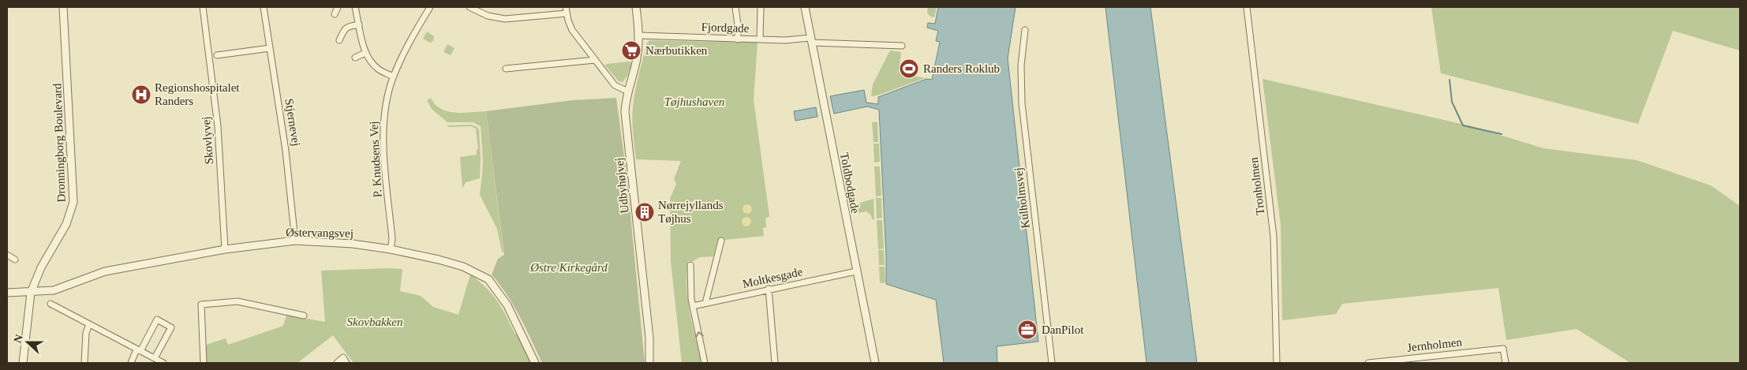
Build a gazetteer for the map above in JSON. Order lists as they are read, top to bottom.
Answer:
{
  "streets": {
    "street": [
      "Fjordgade",
      "Stjernevej",
      "Skovlyvej",
      "Dronningborg Boulevard",
      "P. Knudsens Vej",
      "Toldbodgade",
      "Udbyhøjvej",
      "Tronholmen",
      "Kulholmsvej",
      "Østervangsvej",
      "Moltkesgade",
      "Jernholmen"
    ]
  },
  "crossings": [
    ["Fjordgade", "Toldbodgade"],
    ["Fjordgade", "Udbyhøjvej"],
    ["Stjernevej", "Østervangsvej"],
    ["Skovlyvej", "Østervangsvej"],
    ["Dronningborg Boulevard", "Østervangsvej"],
    ["P. Knudsens Vej", "Østervangsvej"],
    ["Toldbodgade", "Moltkesgade"]
  ],
  "parks": ["Tøjhushaven", "Østre Kirkegård", "Skovbakken"],
  "places": {
    "supermarket": ["Nærbutikken"],
    "sports": ["Randers Roklub"],
    "hospital": ["Regionshospitalet Randers"],
    "building": ["Nørrejyllands Tøjhus"],
    "office": ["DanPilot"]
  },
  "north": "left"
}
